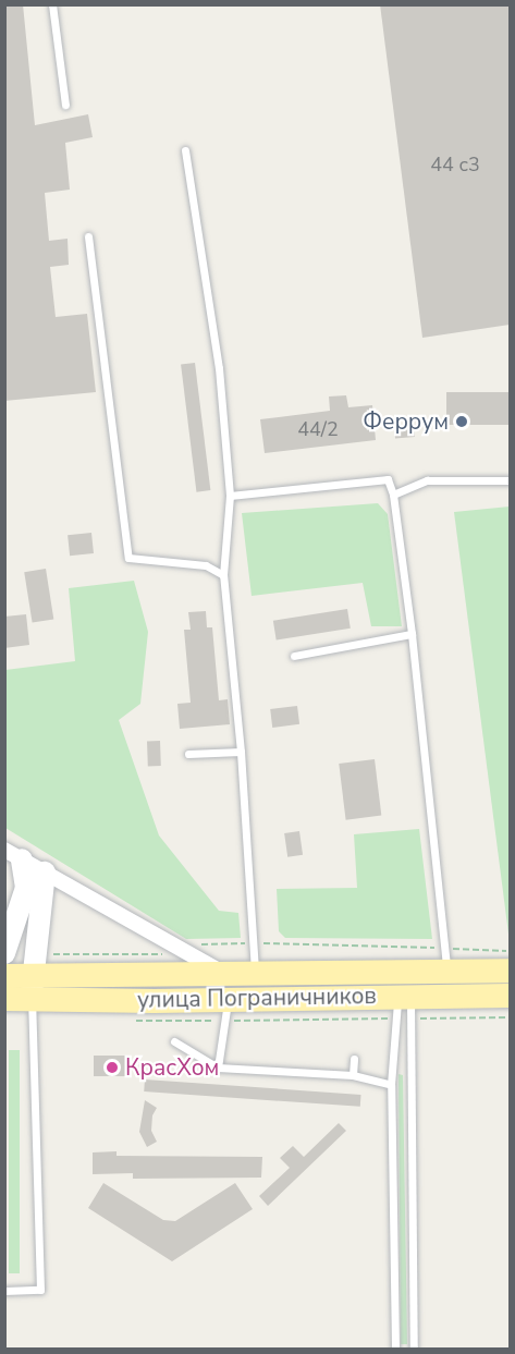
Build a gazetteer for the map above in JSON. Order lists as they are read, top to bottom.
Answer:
{
  "streets": {
    "main road": ["улица Пограничников"]
  },
  "places": ["Феррум", "КрасХом"],
  "house_numbers": ["44 с3", "44/2"]
}
